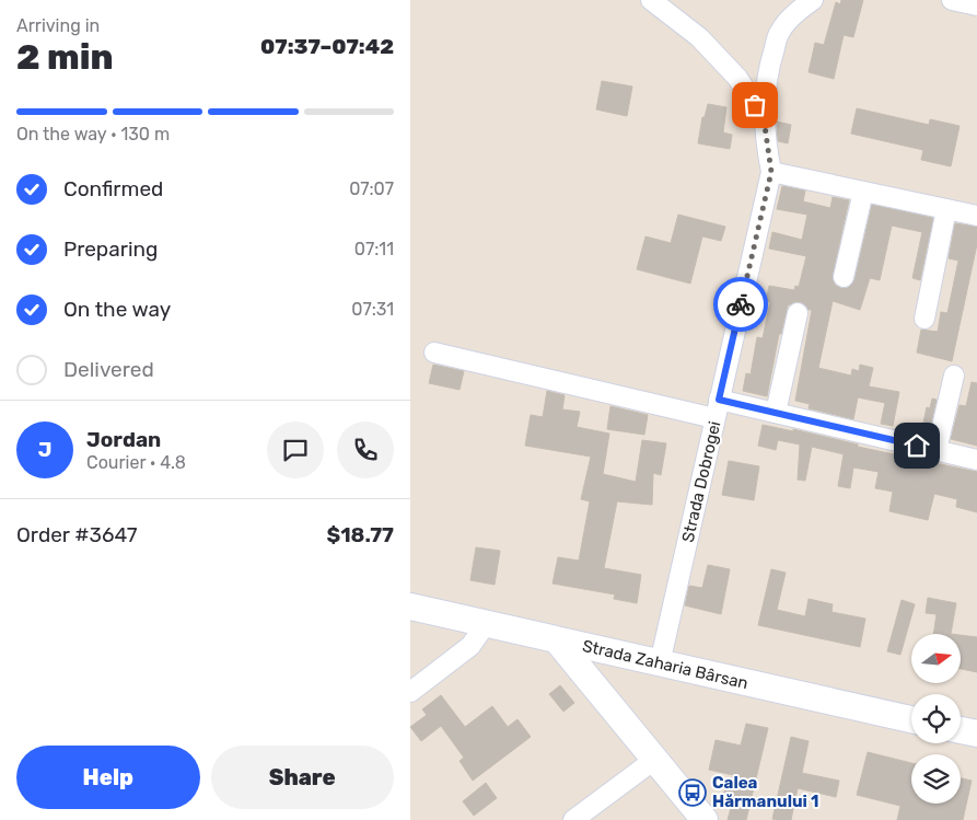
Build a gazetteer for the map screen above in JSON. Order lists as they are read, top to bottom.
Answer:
{
  "streets": {
    "main road": ["Strada Zaharia Bârsan"],
    "street": ["Strada Dobrogei"]
  },
  "crossings": [
    ["Strada Dobrogei", "Strada Zaharia Bârsan"]
  ],
  "places": {
    "bus stop": ["Calea Hărmanului 1"]
  },
  "north": "right",
  "page": {
    "heading": ["2 min", "Arriving in", "07:37–07:42"],
    "panel": [
      "Jordan",
      "Courier · 4.8",
      "Order #3647",
      "$18.77"
    ],
    "bar": "On the way · 130 m",
    "list": [
      ["Confirmed", "07:07"],
      ["Preparing", "07:11"],
      ["On the way", "07:31"],
      "Delivered"
    ],
    "round": "J",
    "buttons": ["Help", "Share"]
  }
}
